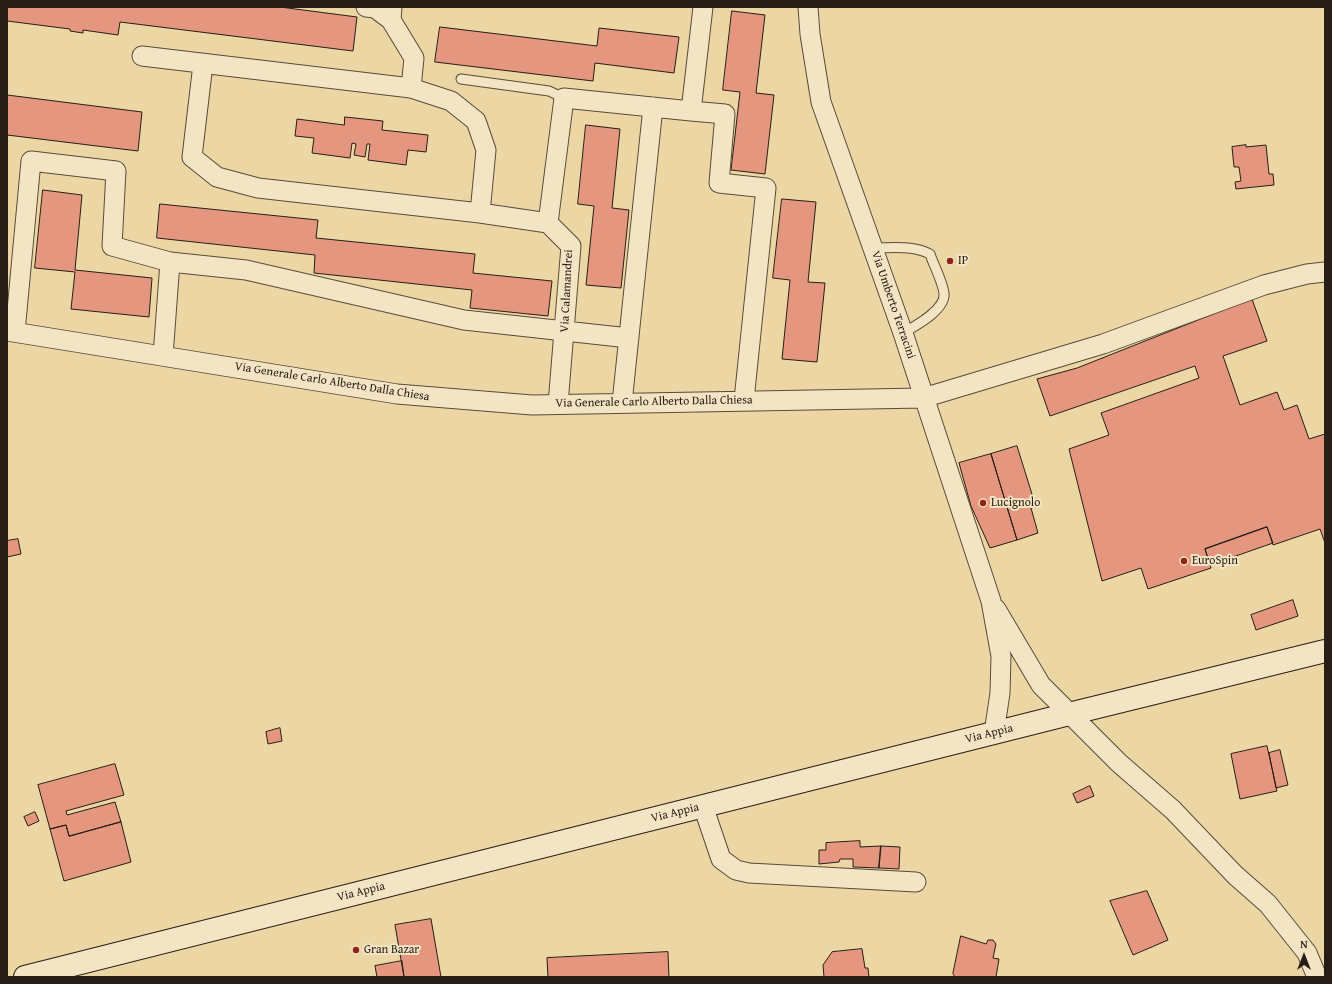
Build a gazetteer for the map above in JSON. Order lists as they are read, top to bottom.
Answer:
{
  "streets": {
    "main road": ["Via Appia"],
    "street": ["Via Calamandrei", "Via Umberto Terracini", "Via Generale Carlo Alberto Dalla Chiesa"]
  },
  "crossings": [
    ["Via Calamandrei", "Via Generale Carlo Alberto Dalla Chiesa"],
    ["Via Umberto Terracini", "Via Generale Carlo Alberto Dalla Chiesa"]
  ],
  "places": [
    "IP",
    "Lucignolo",
    "EuroSpin",
    "Gran Bazar"
  ],
  "north": "top"
}
